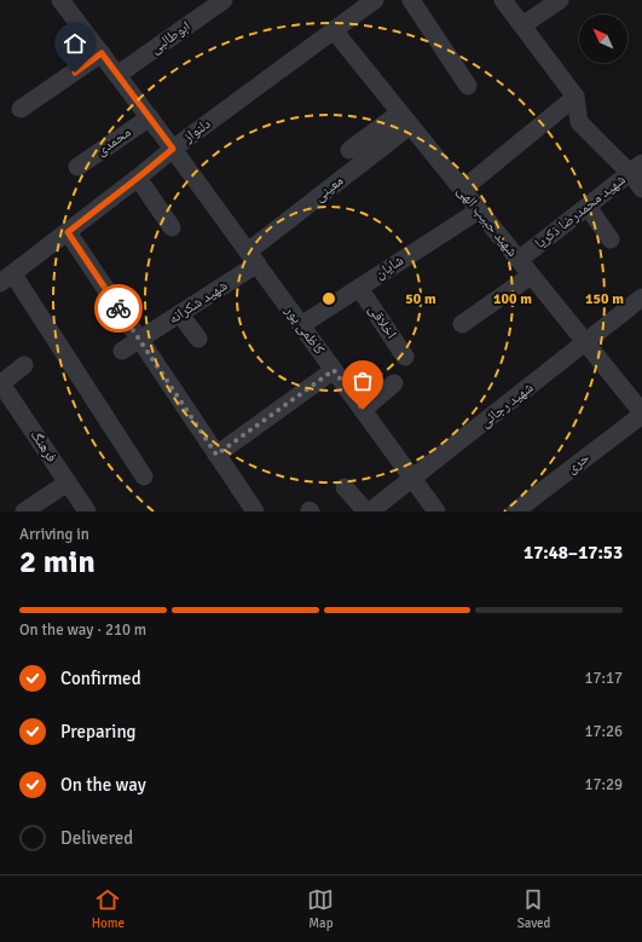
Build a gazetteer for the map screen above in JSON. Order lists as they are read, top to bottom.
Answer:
{
  "streets": {
    "street": [
      "ابوطالبی",
      "دلنواز",
      "محمدی",
      "معینی",
      "شهید محمدرضا ذکریا",
      "شهید حبیب الهی",
      "شایان",
      "شهید شکرانه",
      "اخلاقی",
      "کاظمی پور",
      "شهید رجائی",
      "فرهنگ",
      "حری"
    ]
  },
  "crossings": [
    ["ابوطالبی", "کاظمی پور"],
    ["دلنواز", "شهید حبیب الهی"],
    ["دلنواز", "کاظمی پور"],
    ["محمدی", "کاظمی پور"],
    ["معینی", "شهید حبیب الهی"],
    ["معینی", "شهید شکرانه"],
    ["معینی", "کاظمی پور"],
    ["شهید محمدرضا ذکریا", "شهید حبیب الهی"],
    ["شهید حبیب الهی", "شایان"],
    ["شهید حبیب الهی", "شهید رجائی"],
    ["شهید حبیب الهی", "حری"],
    ["شایان", "اخلاقی"],
    ["شایان", "کاظمی پور"],
    ["شهید شکرانه", "کاظمی پور"],
    ["کاظمی پور", "شهید رجائی"]
  ],
  "north": "top left",
  "page": {
    "heading": ["2 min", "Arriving in", "17:48–17:53"],
    "bar": "On the way · 210 m",
    "list": [
      ["Confirmed", "17:17"],
      ["Preparing", "17:26"],
      ["On the way", "17:29"],
      "Delivered"
    ],
    "tabs": ["Home", "Map", "Saved"]
  },
  "rings": ["50 m", "100 m", "150 m"]
}
